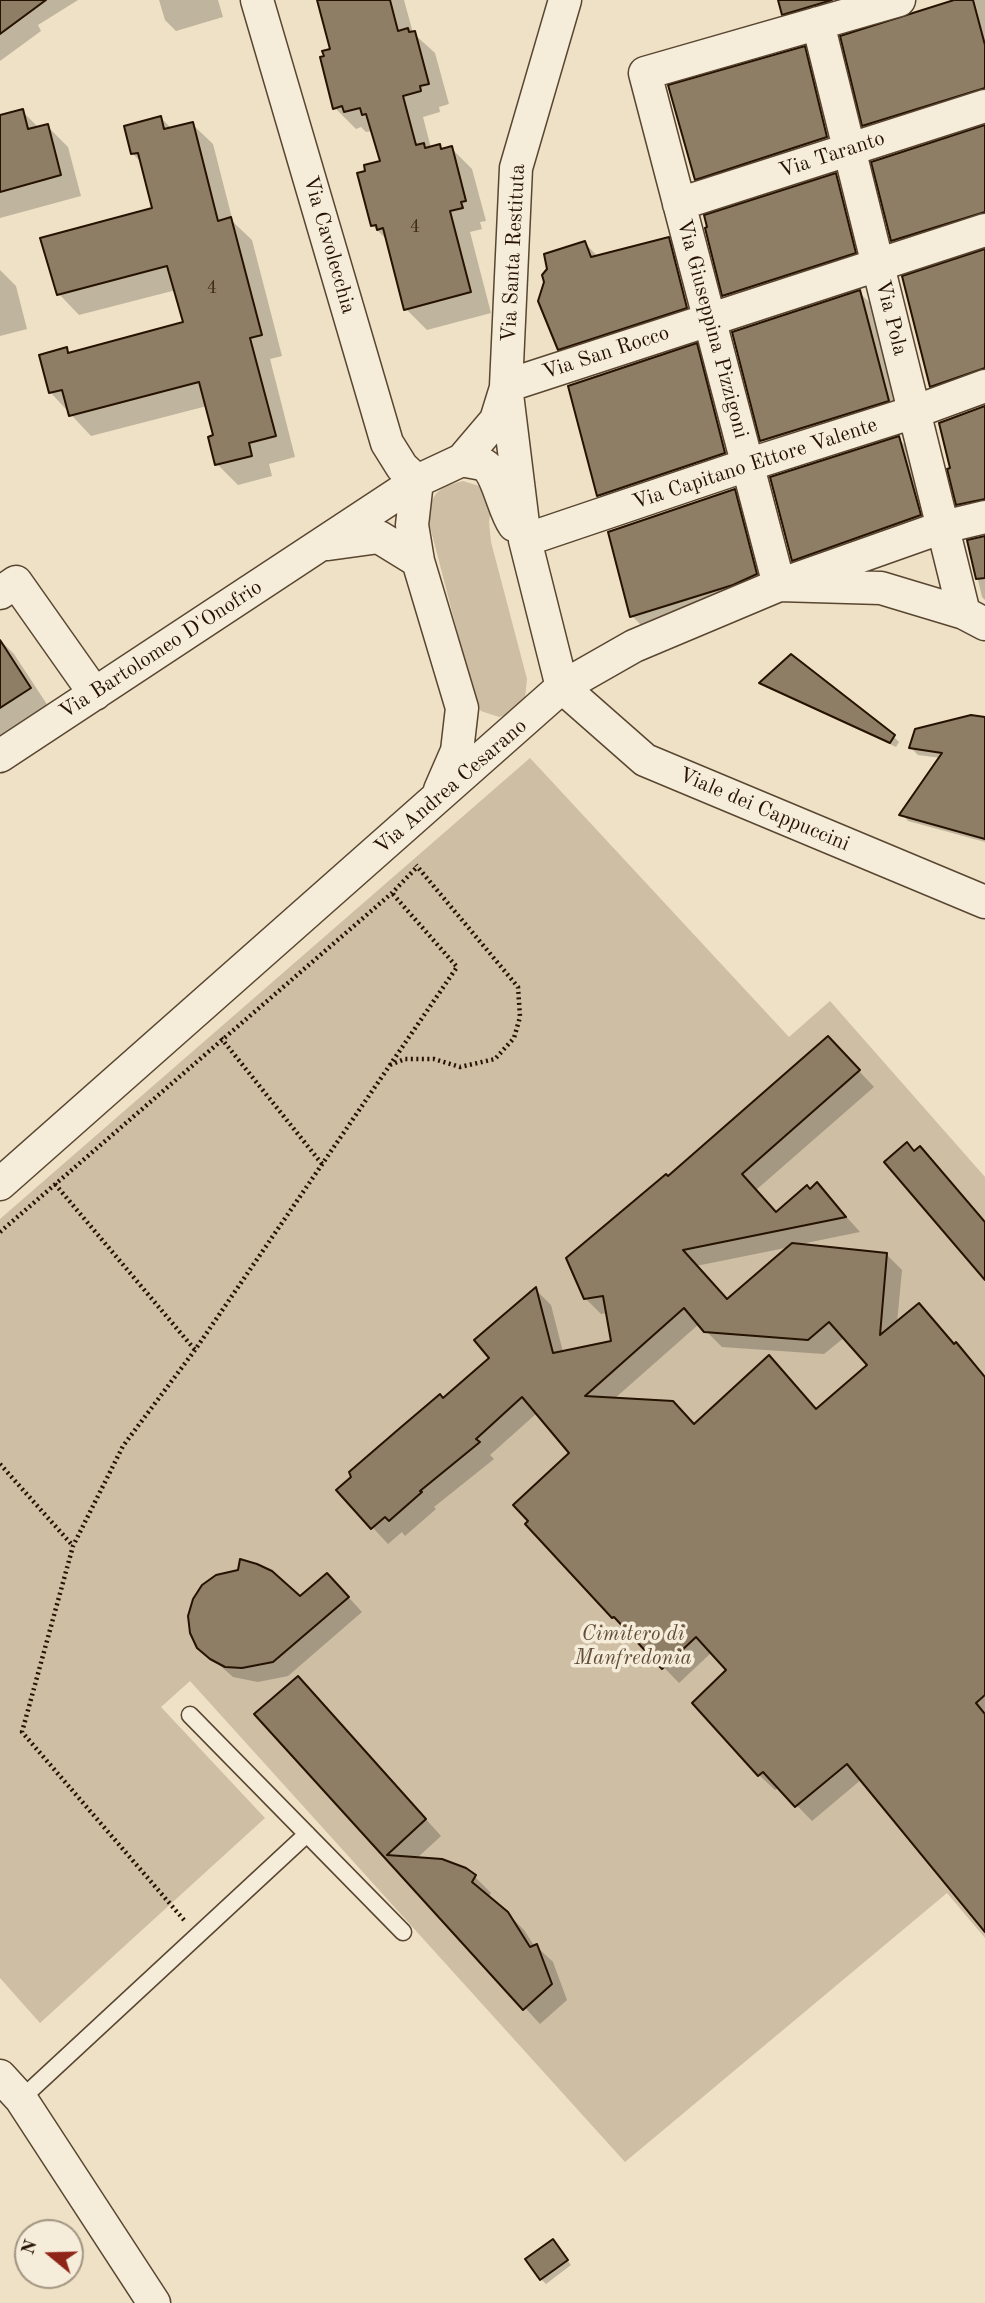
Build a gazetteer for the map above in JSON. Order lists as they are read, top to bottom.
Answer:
{
  "streets": {
    "street": [
      "Via Taranto",
      "Via Cavolecchia",
      "Via Santa Restituta",
      "Via Pola",
      "Via Giuseppina Pizzigoni",
      "Via San Rocco",
      "Via Capitano Ettore Valente",
      "Via Bartolomeo D'Onofrio",
      "Via Andrea Cesarano",
      "Viale dei Cappuccini"
    ]
  },
  "crossings": [
    ["Via Taranto", "Via Pola"],
    ["Via Taranto", "Via Giuseppina Pizzigoni"],
    ["Via Cavolecchia", "Via Bartolomeo D'Onofrio"],
    ["Via Santa Restituta", "Via San Rocco"],
    ["Via Pola", "Via Giuseppina Pizzigoni"],
    ["Via Pola", "Via San Rocco"],
    ["Via Pola", "Via Capitano Ettore Valente"],
    ["Via Pola", "Via Andrea Cesarano"],
    ["Via Giuseppina Pizzigoni", "Via San Rocco"],
    ["Via Giuseppina Pizzigoni", "Via Capitano Ettore Valente"],
    ["Via Giuseppina Pizzigoni", "Via Andrea Cesarano"],
    ["Via Andrea Cesarano", "Viale dei Cappuccini"]
  ],
  "parks": ["Cimitero di Manfredonia"],
  "house_numbers": ["4", "4"],
  "north": "left"
}
